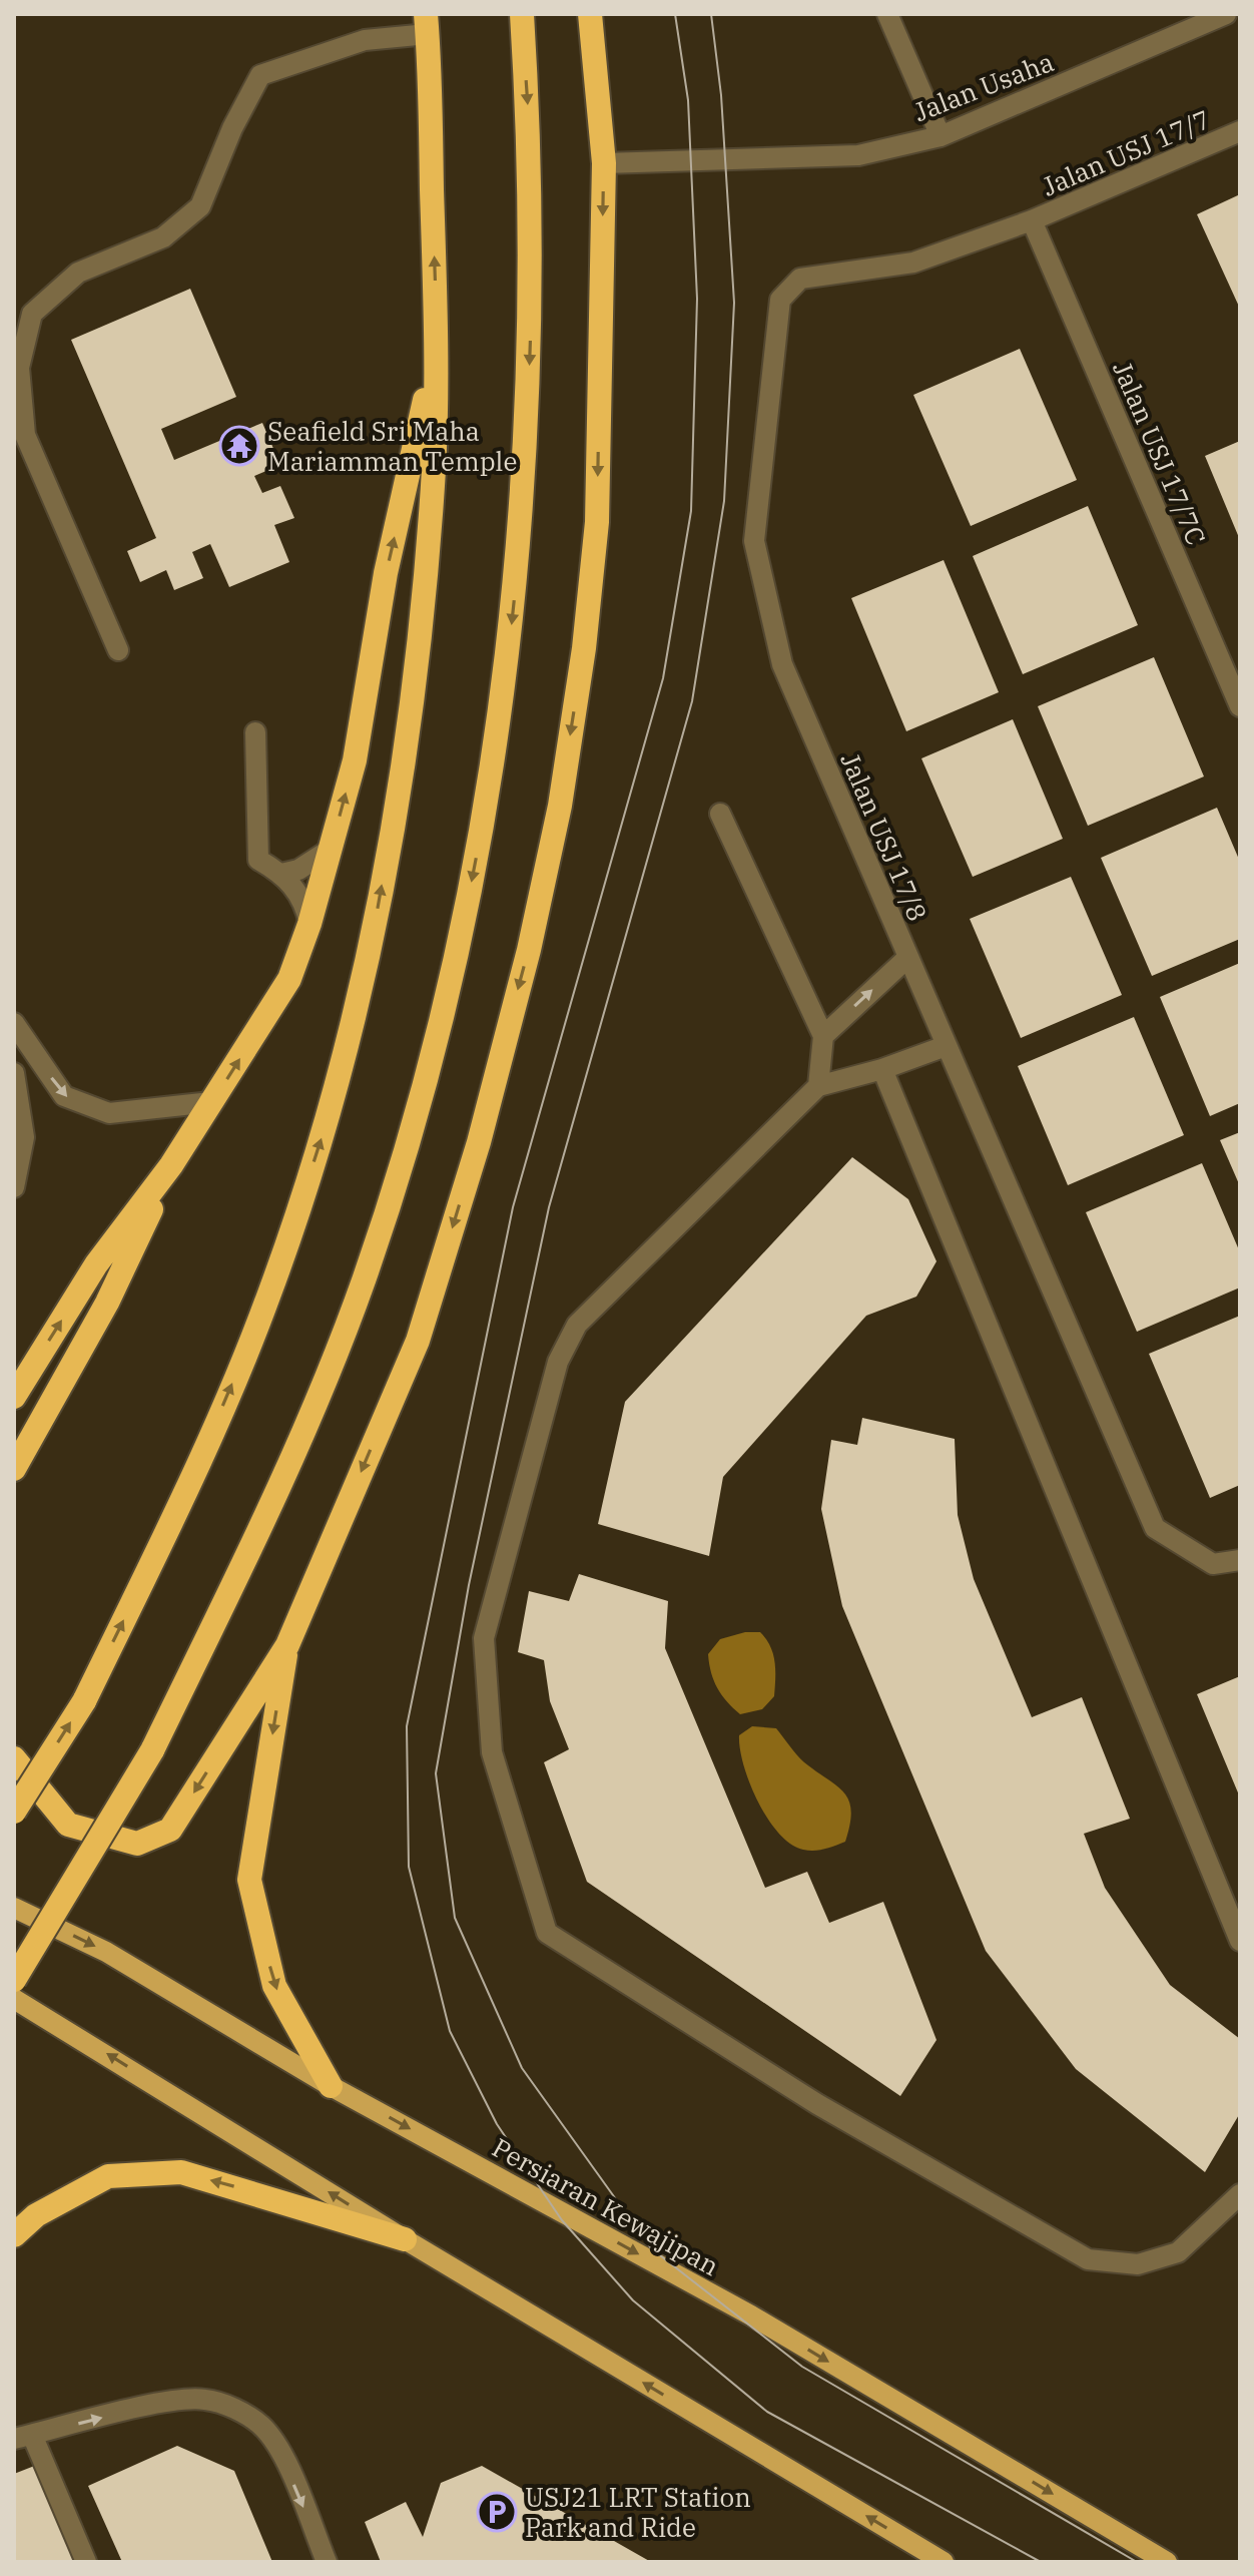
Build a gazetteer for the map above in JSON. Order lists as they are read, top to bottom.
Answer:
{
  "streets": {
    "main road": ["Persiaran Kewajipan"],
    "street": [
      "Jalan Usaha",
      "Jalan USJ 17/7",
      "Jalan USJ 17/7C",
      "Jalan USJ 17/8"
    ]
  },
  "crossings": [
    ["Jalan USJ 17/7", "Jalan USJ 17/7C"],
    ["Jalan USJ 17/7", "Jalan USJ 17/8"],
    ["Jalan USJ 17/7C", "Jalan USJ 17/8"]
  ],
  "places": {
    "temple": ["Seafield Sri Maha Mariamman Temple"],
    "parking": ["USJ21 LRT Station Park and Ride"]
  }
}
